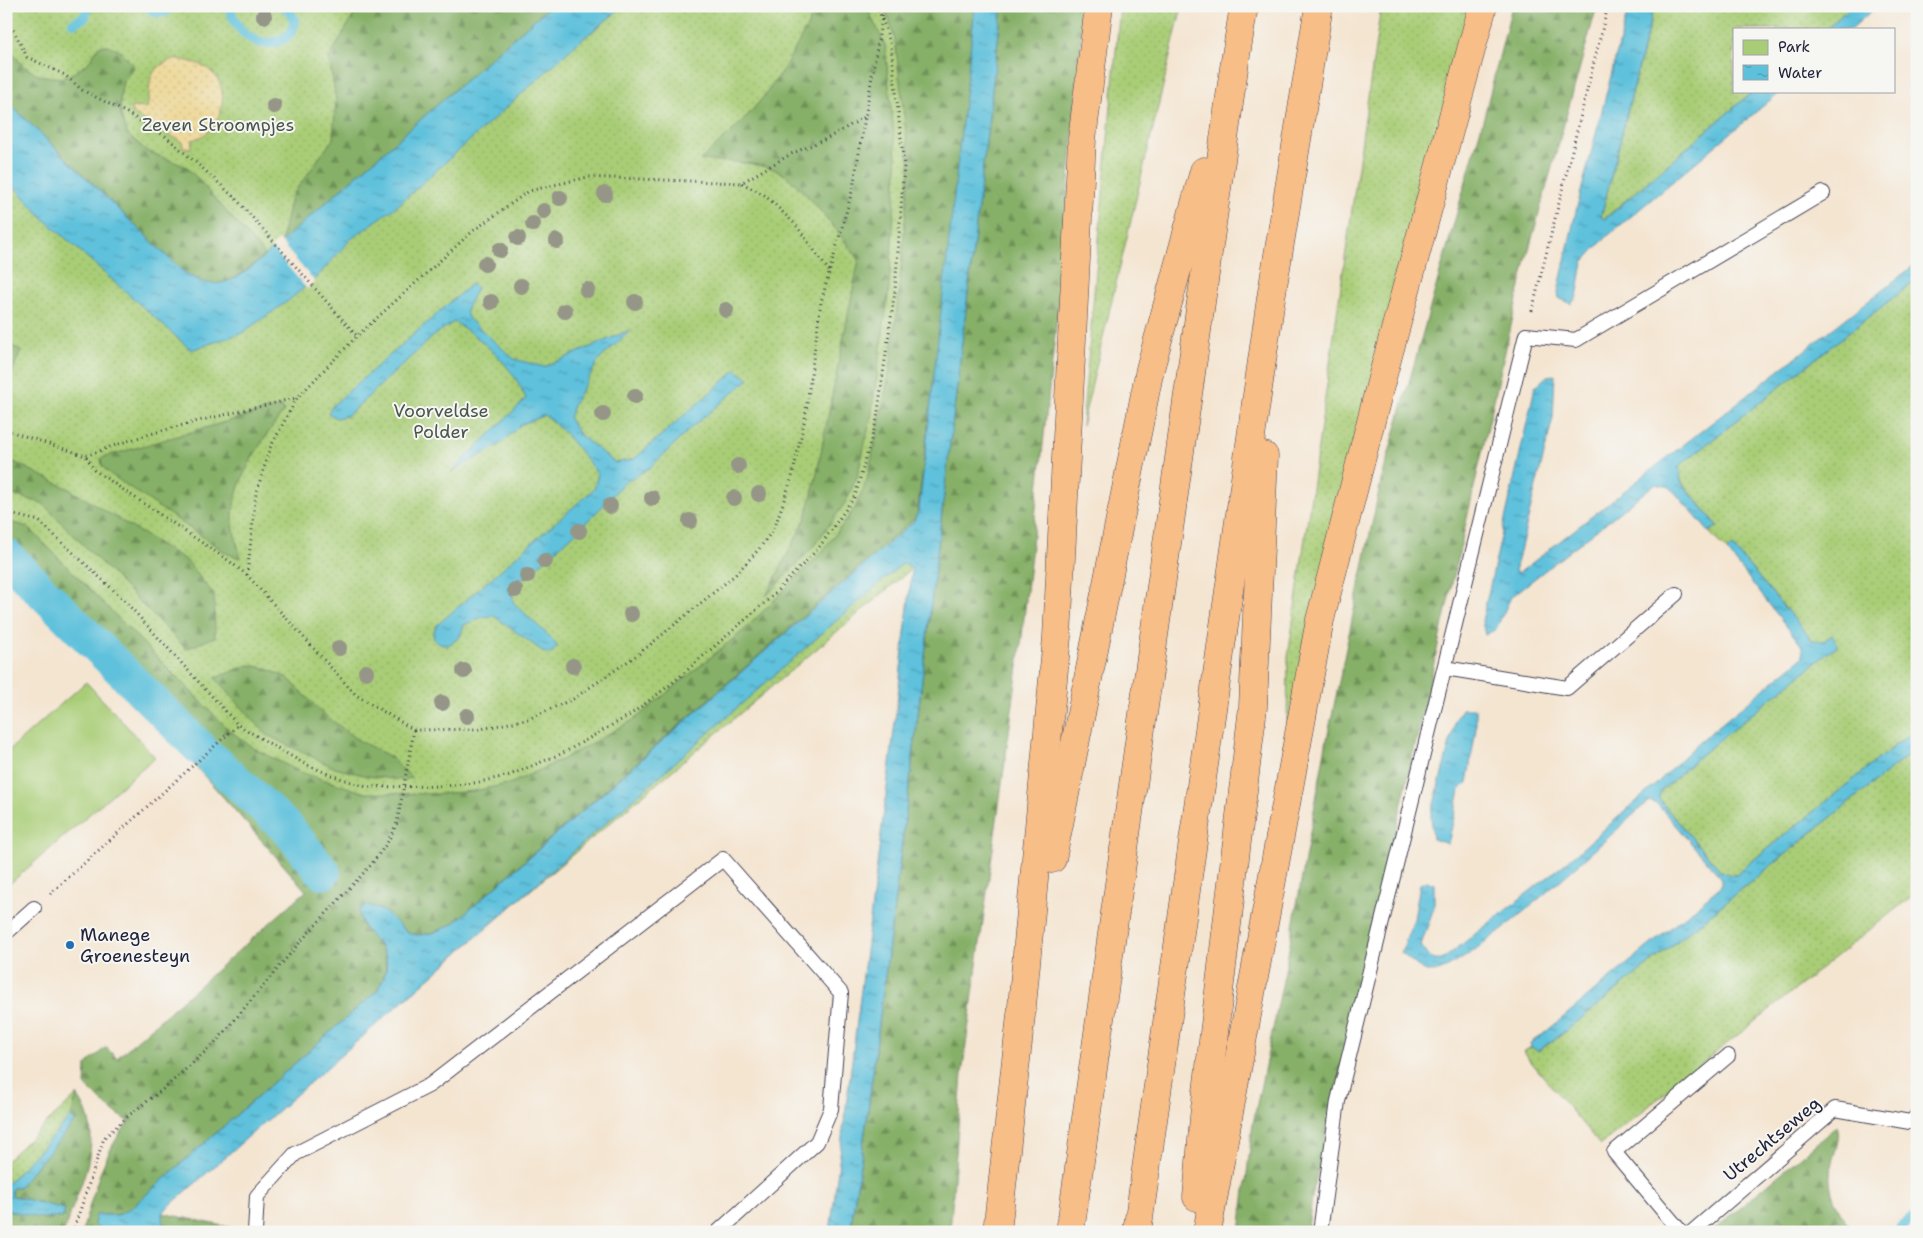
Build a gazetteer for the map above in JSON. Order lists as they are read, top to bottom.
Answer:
{
  "streets": {
    "lane": ["Utrechtseweg"]
  },
  "parks": ["Zeven Stroompjes", "Voorveldse Polder"],
  "places": ["Manege Groenesteyn"],
  "legend": ["Park", "Water"]
}
